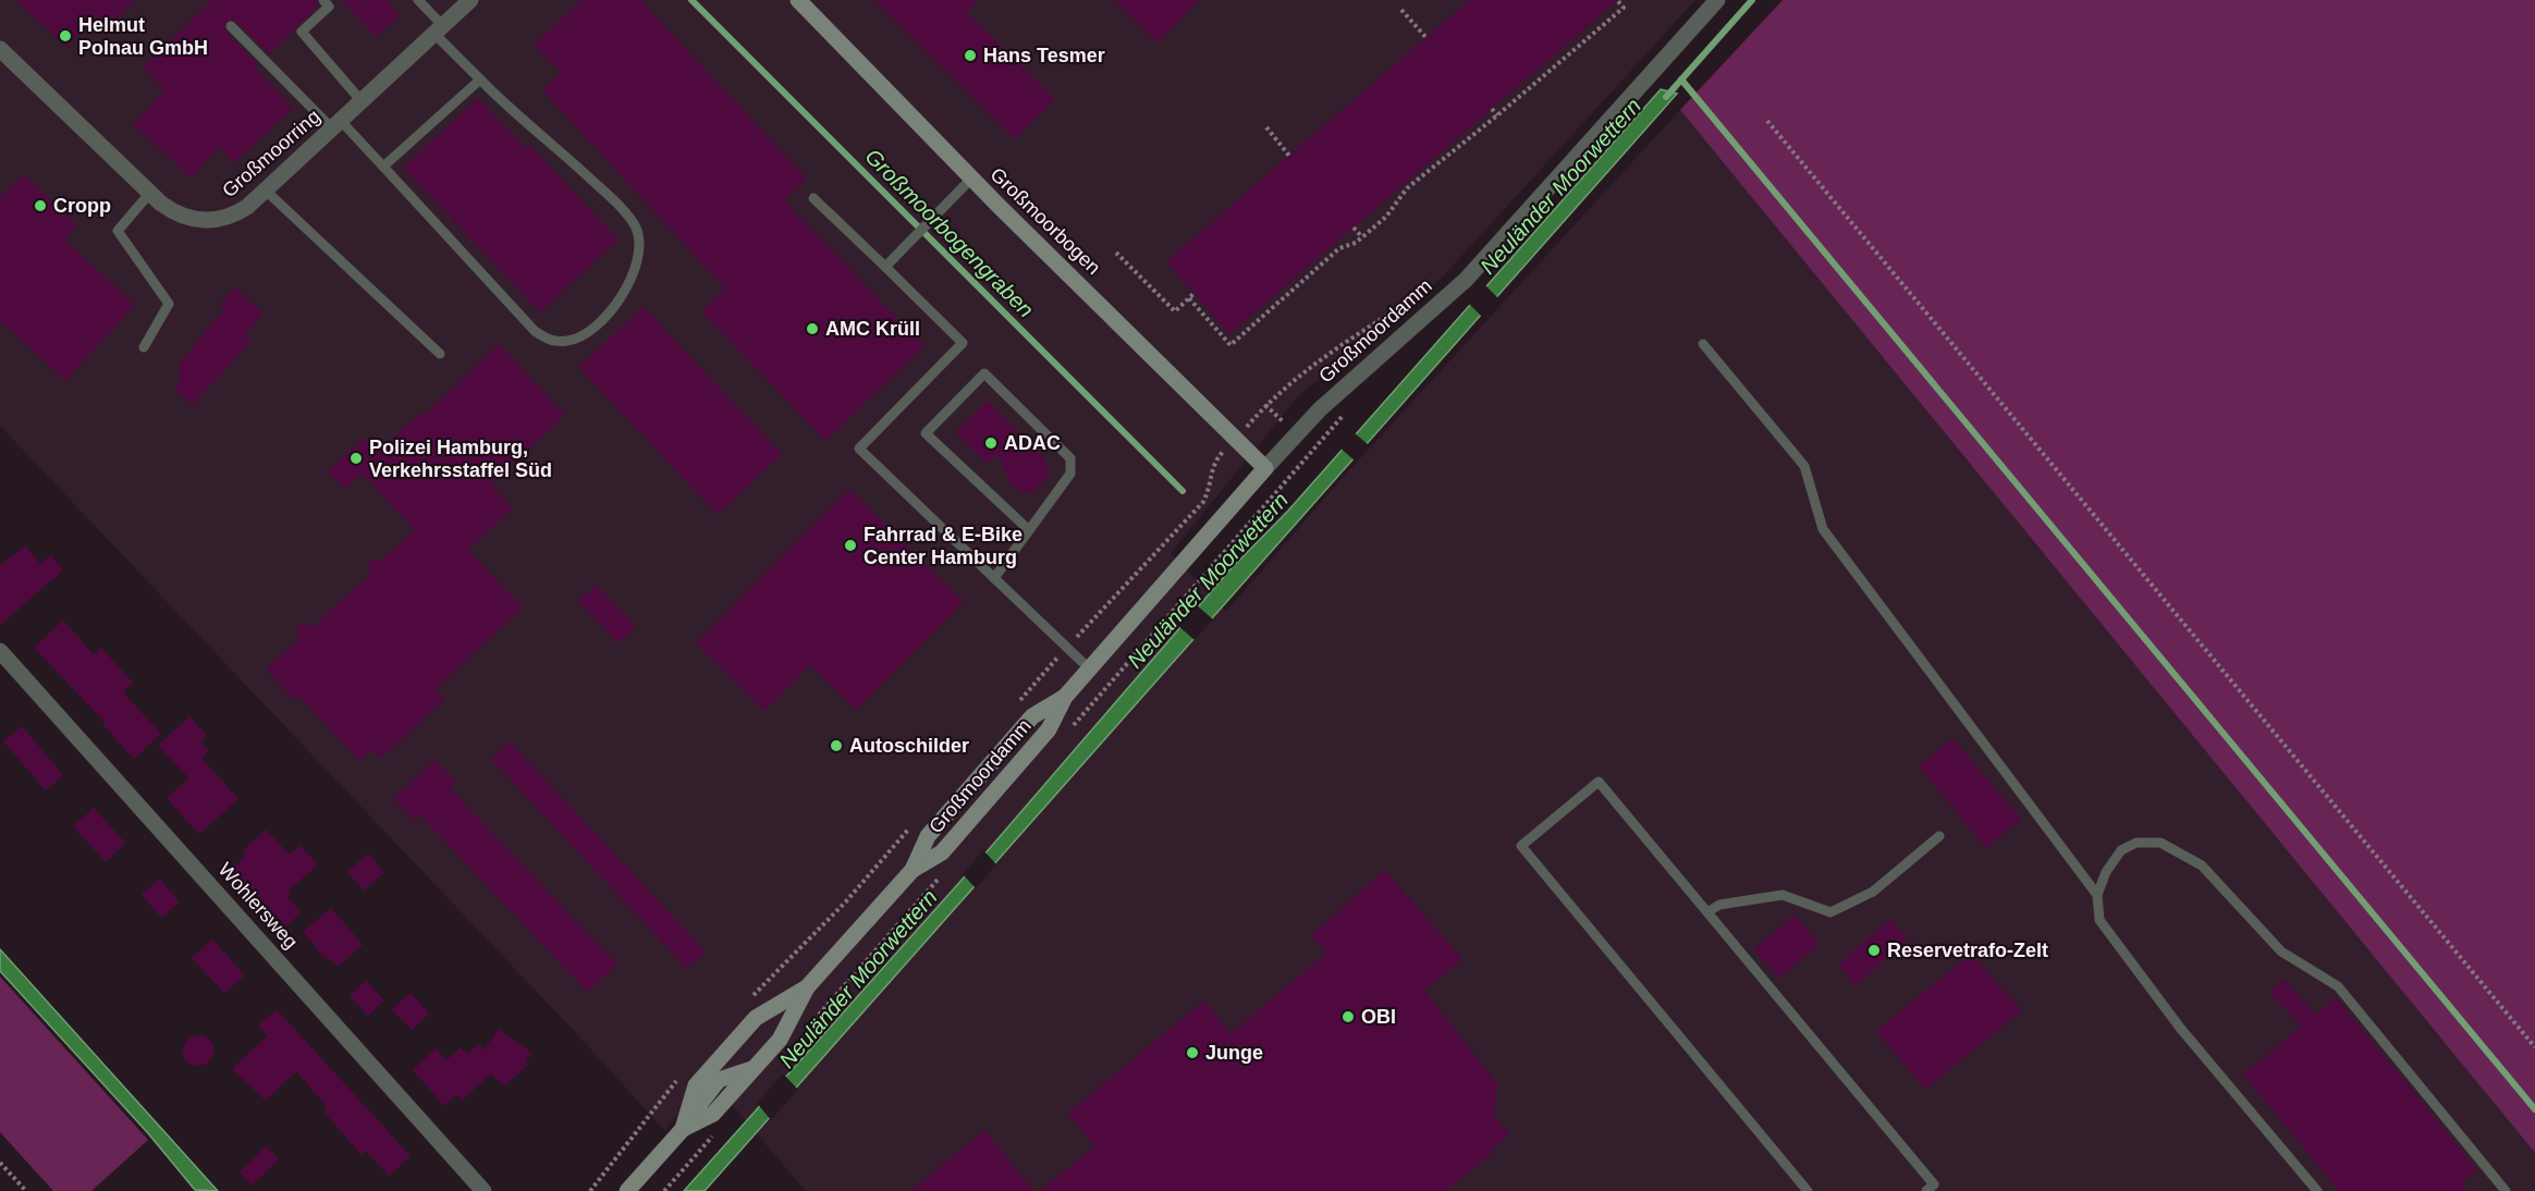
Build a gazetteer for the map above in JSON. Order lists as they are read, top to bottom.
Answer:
{
  "streets": {
    "main road": ["Großmoorbogen", "Großmoordamm"],
    "street": ["Großmoorring", "Wohlersweg"]
  },
  "crossings": [
    ["Großmoorbogen", "Großmoordamm"]
  ],
  "water": ["Neuländer Moorwettern", "Großmoorbogengraben"],
  "places": [
    "Helmut Polnau GmbH",
    "Hans Tesmer",
    "Cropp",
    "AMC Krüll",
    "ADAC",
    "Polizei Hamburg, Verkehrsstaffel Süd",
    "Fahrrad & E-Bike Center Hamburg",
    "Autoschilder",
    "Reservetrafo-Zelt",
    "OBI",
    "Junge"
  ]
}
